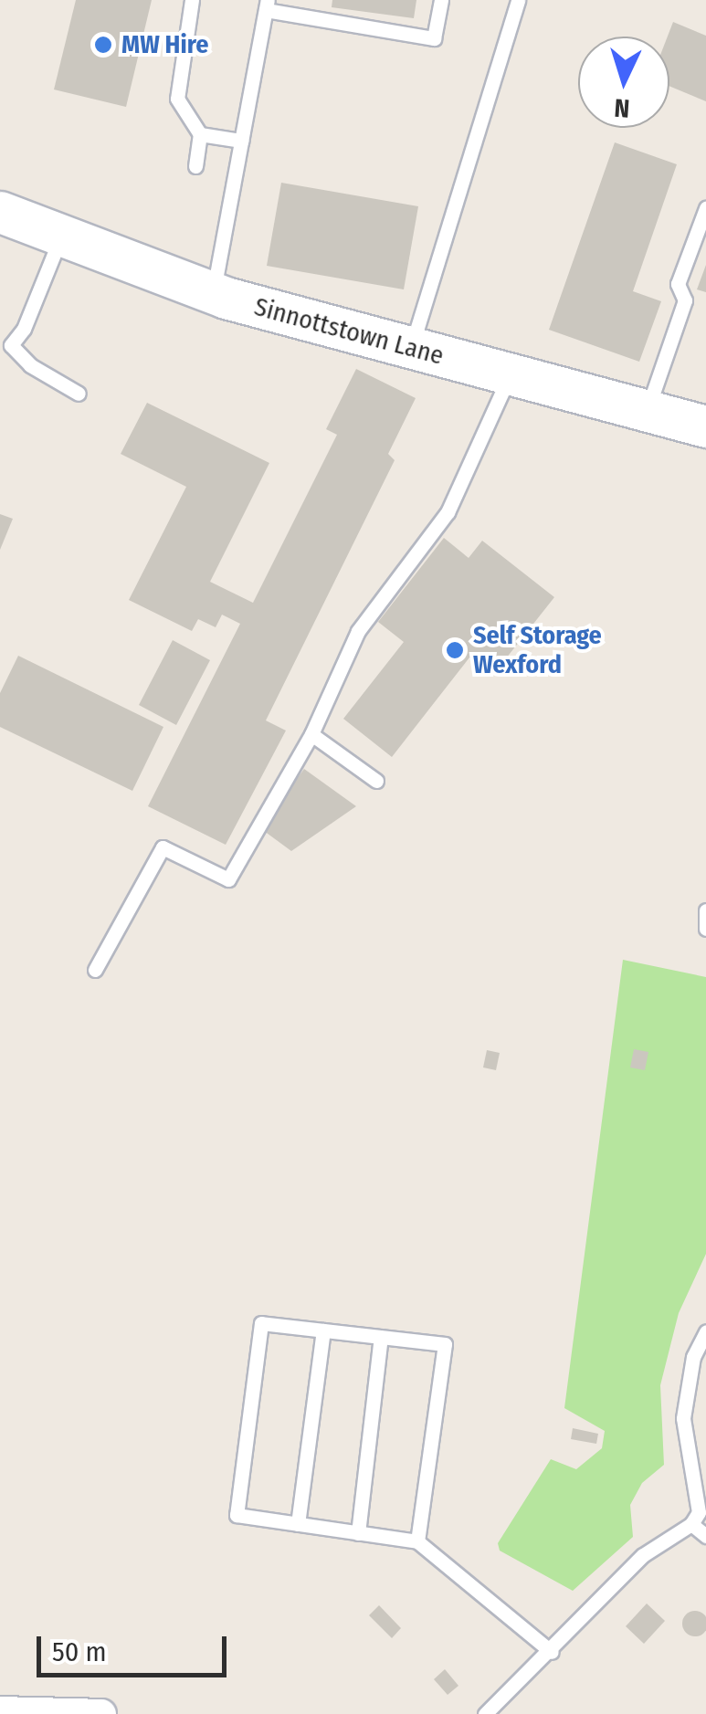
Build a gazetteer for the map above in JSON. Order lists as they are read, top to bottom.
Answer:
{
  "streets": {
    "street": ["Sinnottstown Lane"]
  },
  "places": ["MW Hire", "Self Storage Wexford"],
  "scale_bar": "50 m",
  "north": "bottom"
}
